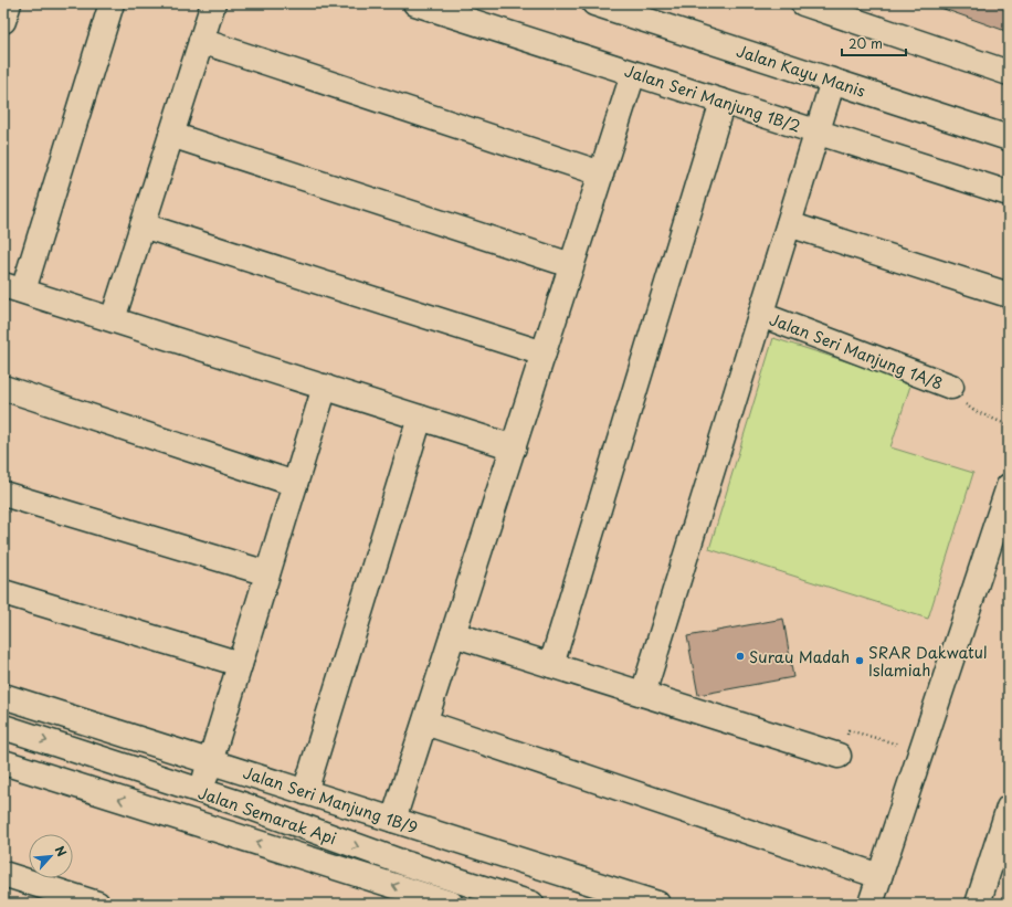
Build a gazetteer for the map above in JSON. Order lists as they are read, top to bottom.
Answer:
{
  "streets": {
    "street": [
      "Jalan Kayu Manis",
      "Jalan Seri Manjung 1B/2",
      "Jalan Seri Manjung 1A/8",
      "Jalan Seri Manjung 1B/9",
      "Jalan Semarak Api"
    ]
  },
  "places": ["Surau Madah", "SRAR Dakwatul Islamiah"],
  "scale_bar": "20 m",
  "north": "top right"
}
